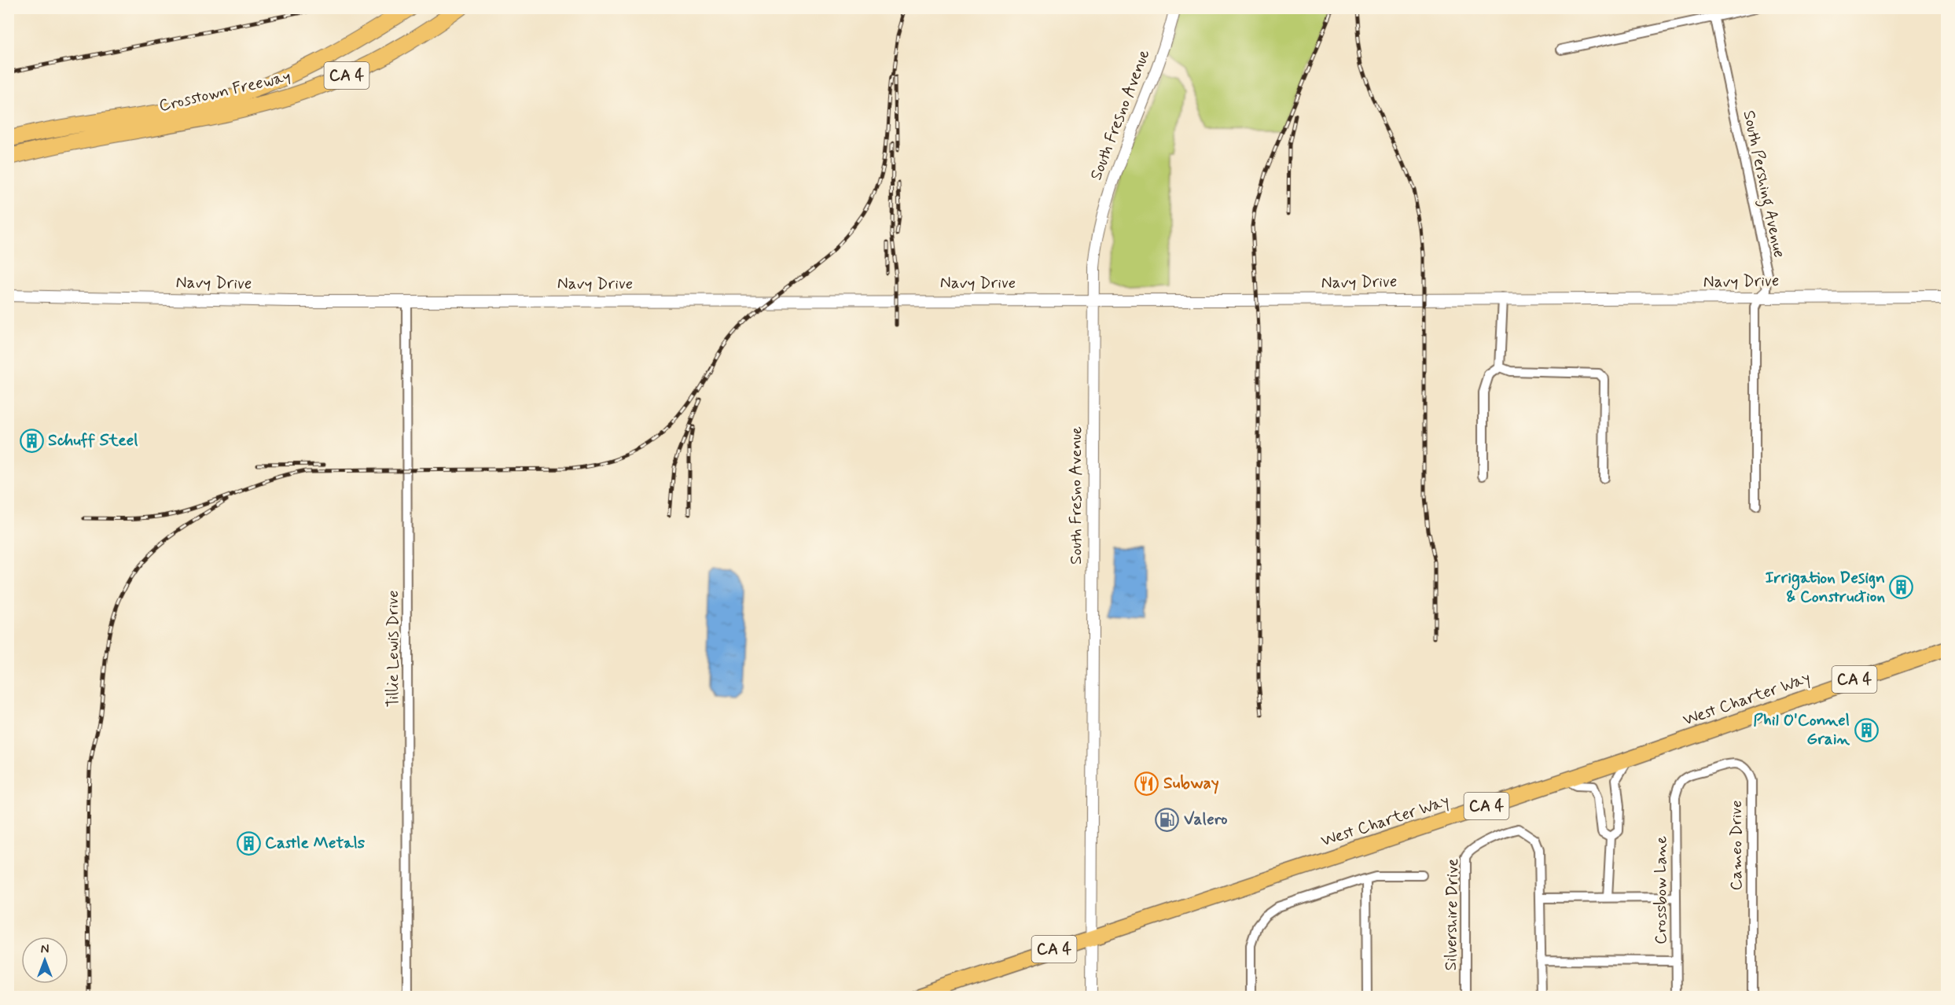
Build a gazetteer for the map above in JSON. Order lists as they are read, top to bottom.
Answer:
{
  "streets": {
    "highway": ["CA 4", "Crosstown Freeway", "West Charter Way"],
    "street": [
      "South Fresno Avenue",
      "South Pershing Avenue",
      "Navy Drive",
      "Tillie Lewis Drive",
      "Cameo Drive",
      "Crossbow Lane",
      "Silvershire Drive"
    ]
  },
  "crossings": [
    ["South Fresno Avenue", "Navy Drive"],
    ["South Fresno Avenue", "West Charter Way"],
    ["South Pershing Avenue", "Navy Drive"],
    ["Navy Drive", "Tillie Lewis Drive"],
    ["Cameo Drive", "Crossbow Lane"]
  ],
  "places": {
    "building": [
      "Schuff Steel",
      "Irrigation Design & Construction",
      "Phil O'Connel Grain",
      "Castle Metals"
    ],
    "restaurant": ["Subway"],
    "fuel station": ["Valero"]
  },
  "north": "top"
}
